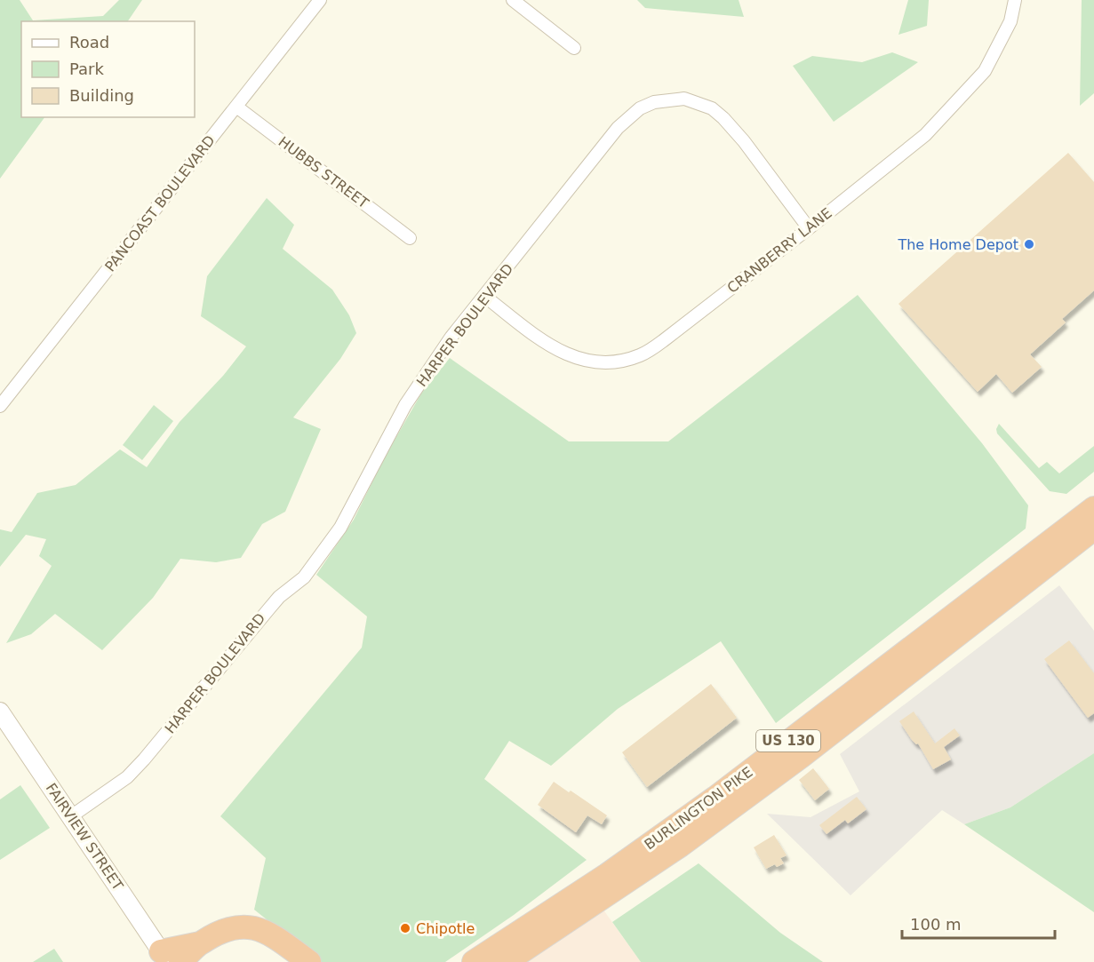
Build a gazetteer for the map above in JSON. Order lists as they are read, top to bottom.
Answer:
{
  "streets": {
    "highway": ["US 130", "BURLINGTON PIKE"],
    "street": [
      "HUBBS STREET",
      "PANCOAST BOULEVARD",
      "CRANBERRY LANE",
      "HARPER BOULEVARD",
      "FAIRVIEW STREET"
    ]
  },
  "crossings": [
    ["HUBBS STREET", "PANCOAST BOULEVARD"],
    ["CRANBERRY LANE", "HARPER BOULEVARD"],
    ["HARPER BOULEVARD", "FAIRVIEW STREET"]
  ],
  "places": ["The Home Depot", "Chipotle"],
  "legend": ["Road", "Park", "Building"],
  "scale_bar": "100 m"
}
